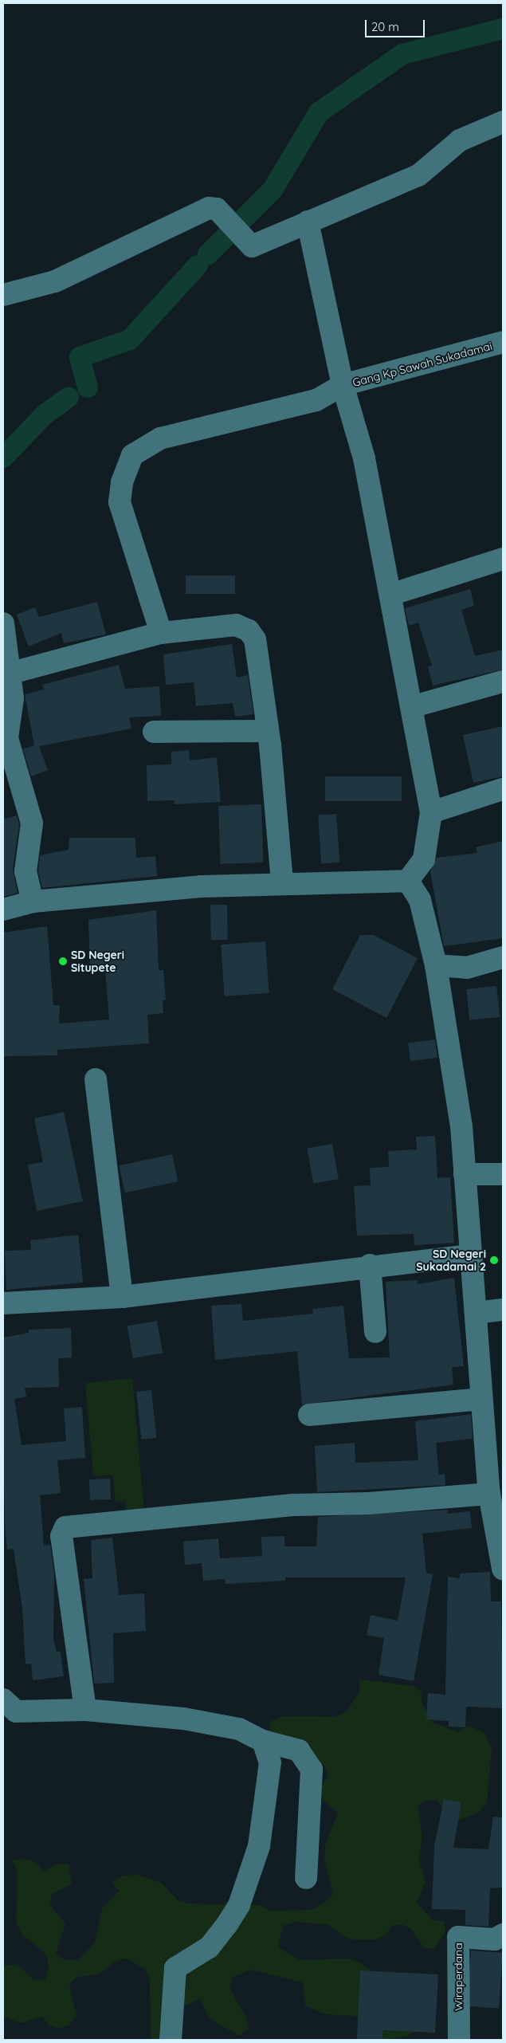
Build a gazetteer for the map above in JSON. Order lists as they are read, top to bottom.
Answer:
{
  "streets": {
    "street": ["Gang Kp Sawah Sukadamai", "Wiraperdana"]
  },
  "places": ["SD Negeri Situpete", "SD Negeri Sukadamai 2"],
  "scale_bar": "20 m"
}
